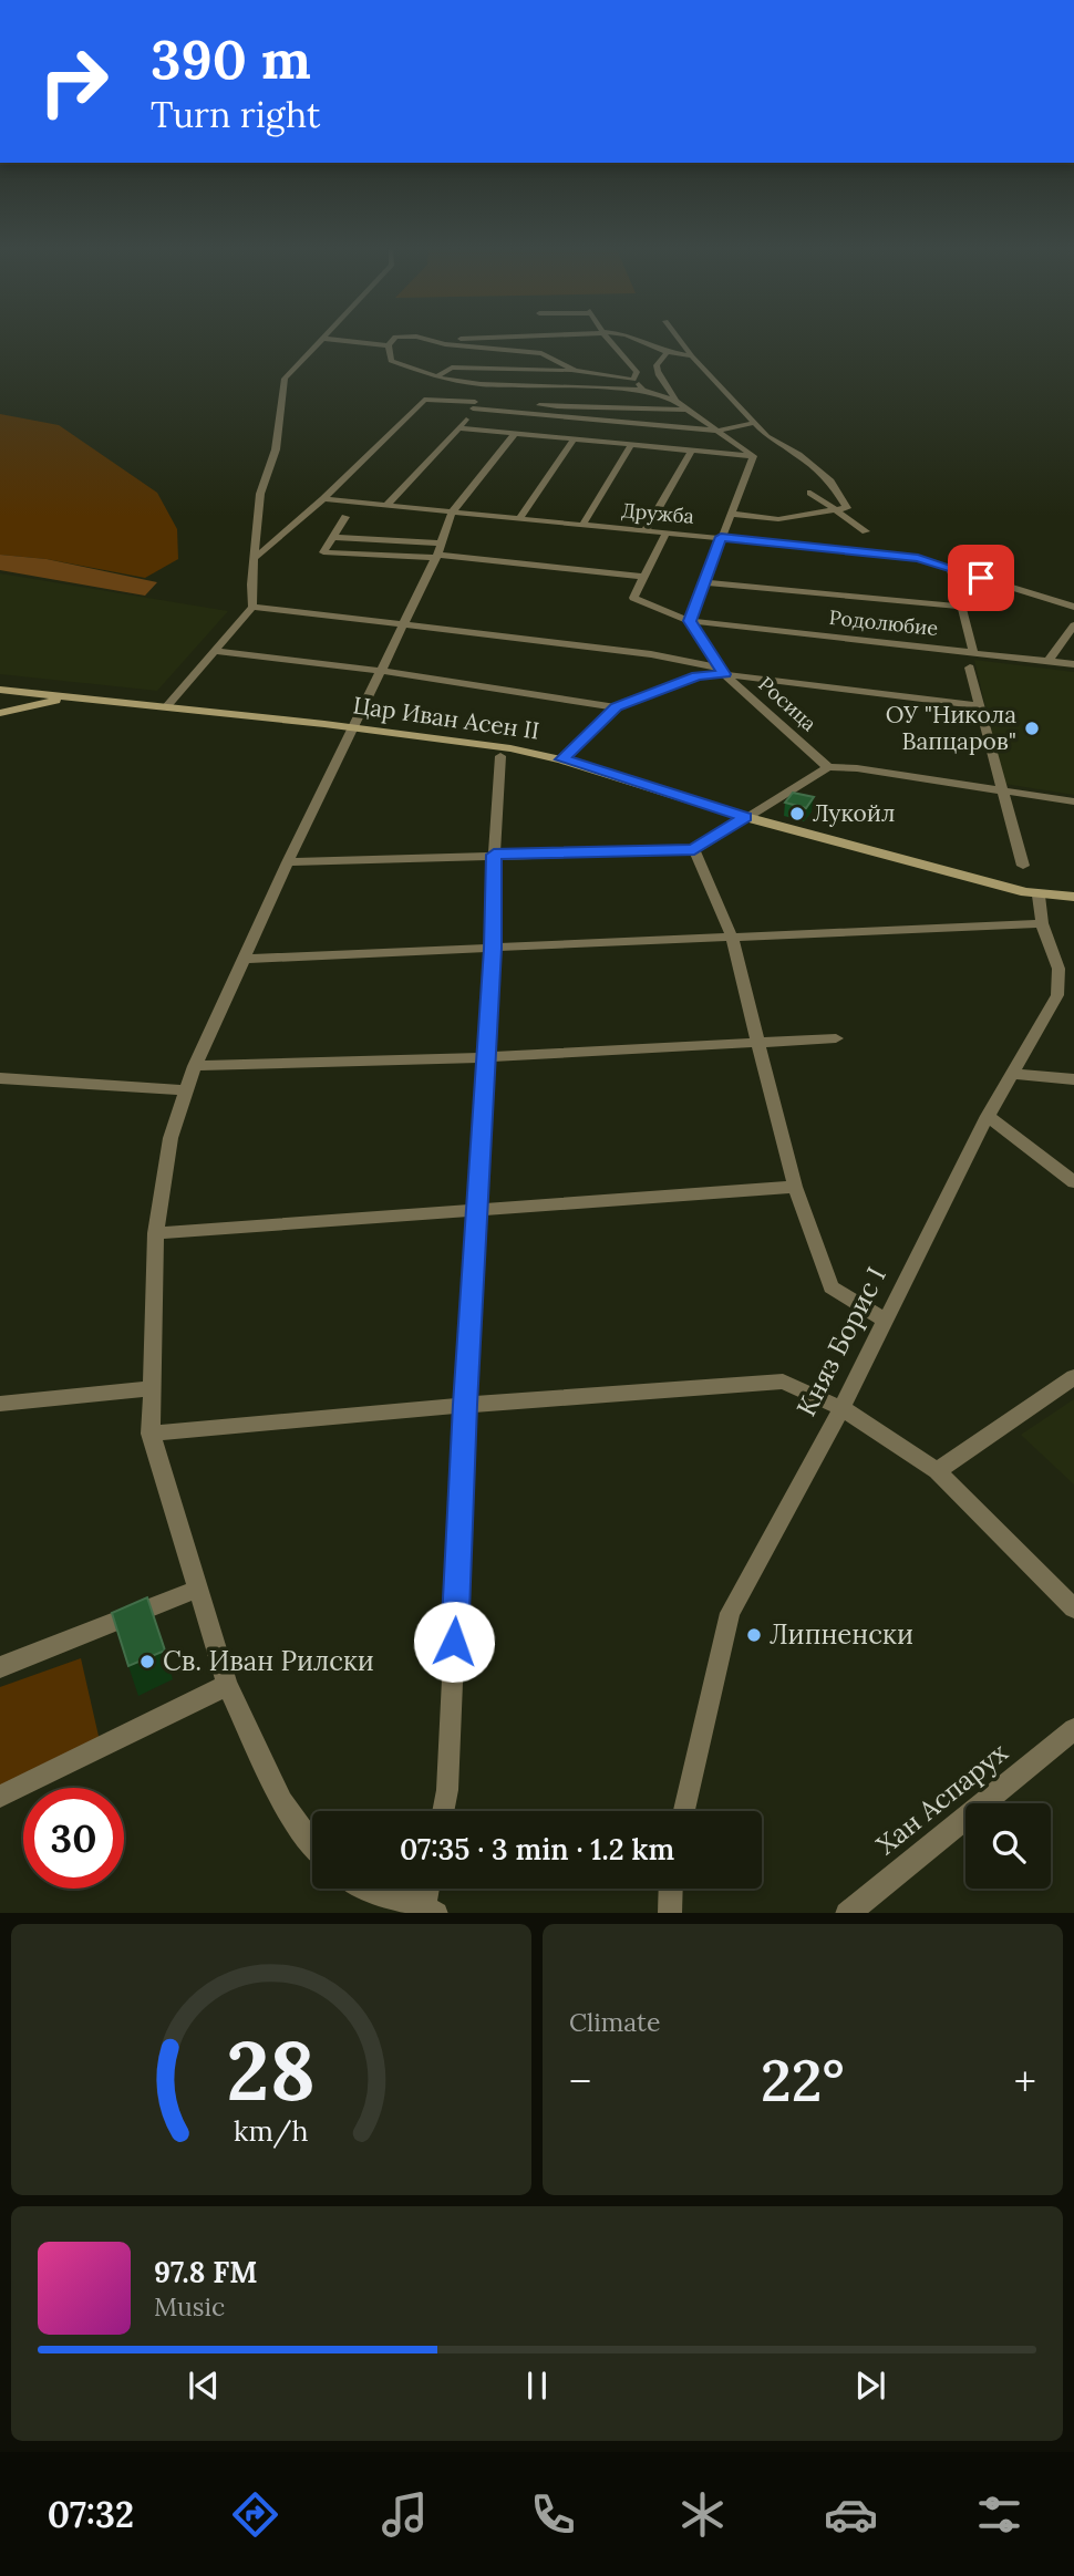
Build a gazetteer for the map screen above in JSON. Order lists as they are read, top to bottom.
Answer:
{
  "streets": {
    "street": [
      "Дружба",
      "Родолюбие",
      "Росица",
      "Цар Иван Асен II",
      "Княз Борис I",
      "Хан Аспарух"
    ]
  },
  "crossings": [
    ["Родолюбие", "Росица"],
    ["Цар Иван Асен II", "Княз Борис I"]
  ],
  "places": [
    "ОУ \"Никола Вапцаров\"",
    "Лукойл",
    "Липненски",
    "Св. Иван Рилски"
  ],
  "page": {
    "turn": ["390 m", "Turn right"],
    "limit": "30",
    "trip": "07:35 · 3 min · 1.2 km",
    "tile": "Climate",
    "heat": ["−", "22°", "+"],
    "song": ["97.8 FM", "Music"],
    "tabs": "07:32",
    "gauge": ["28", "km/h"]
  }
}
